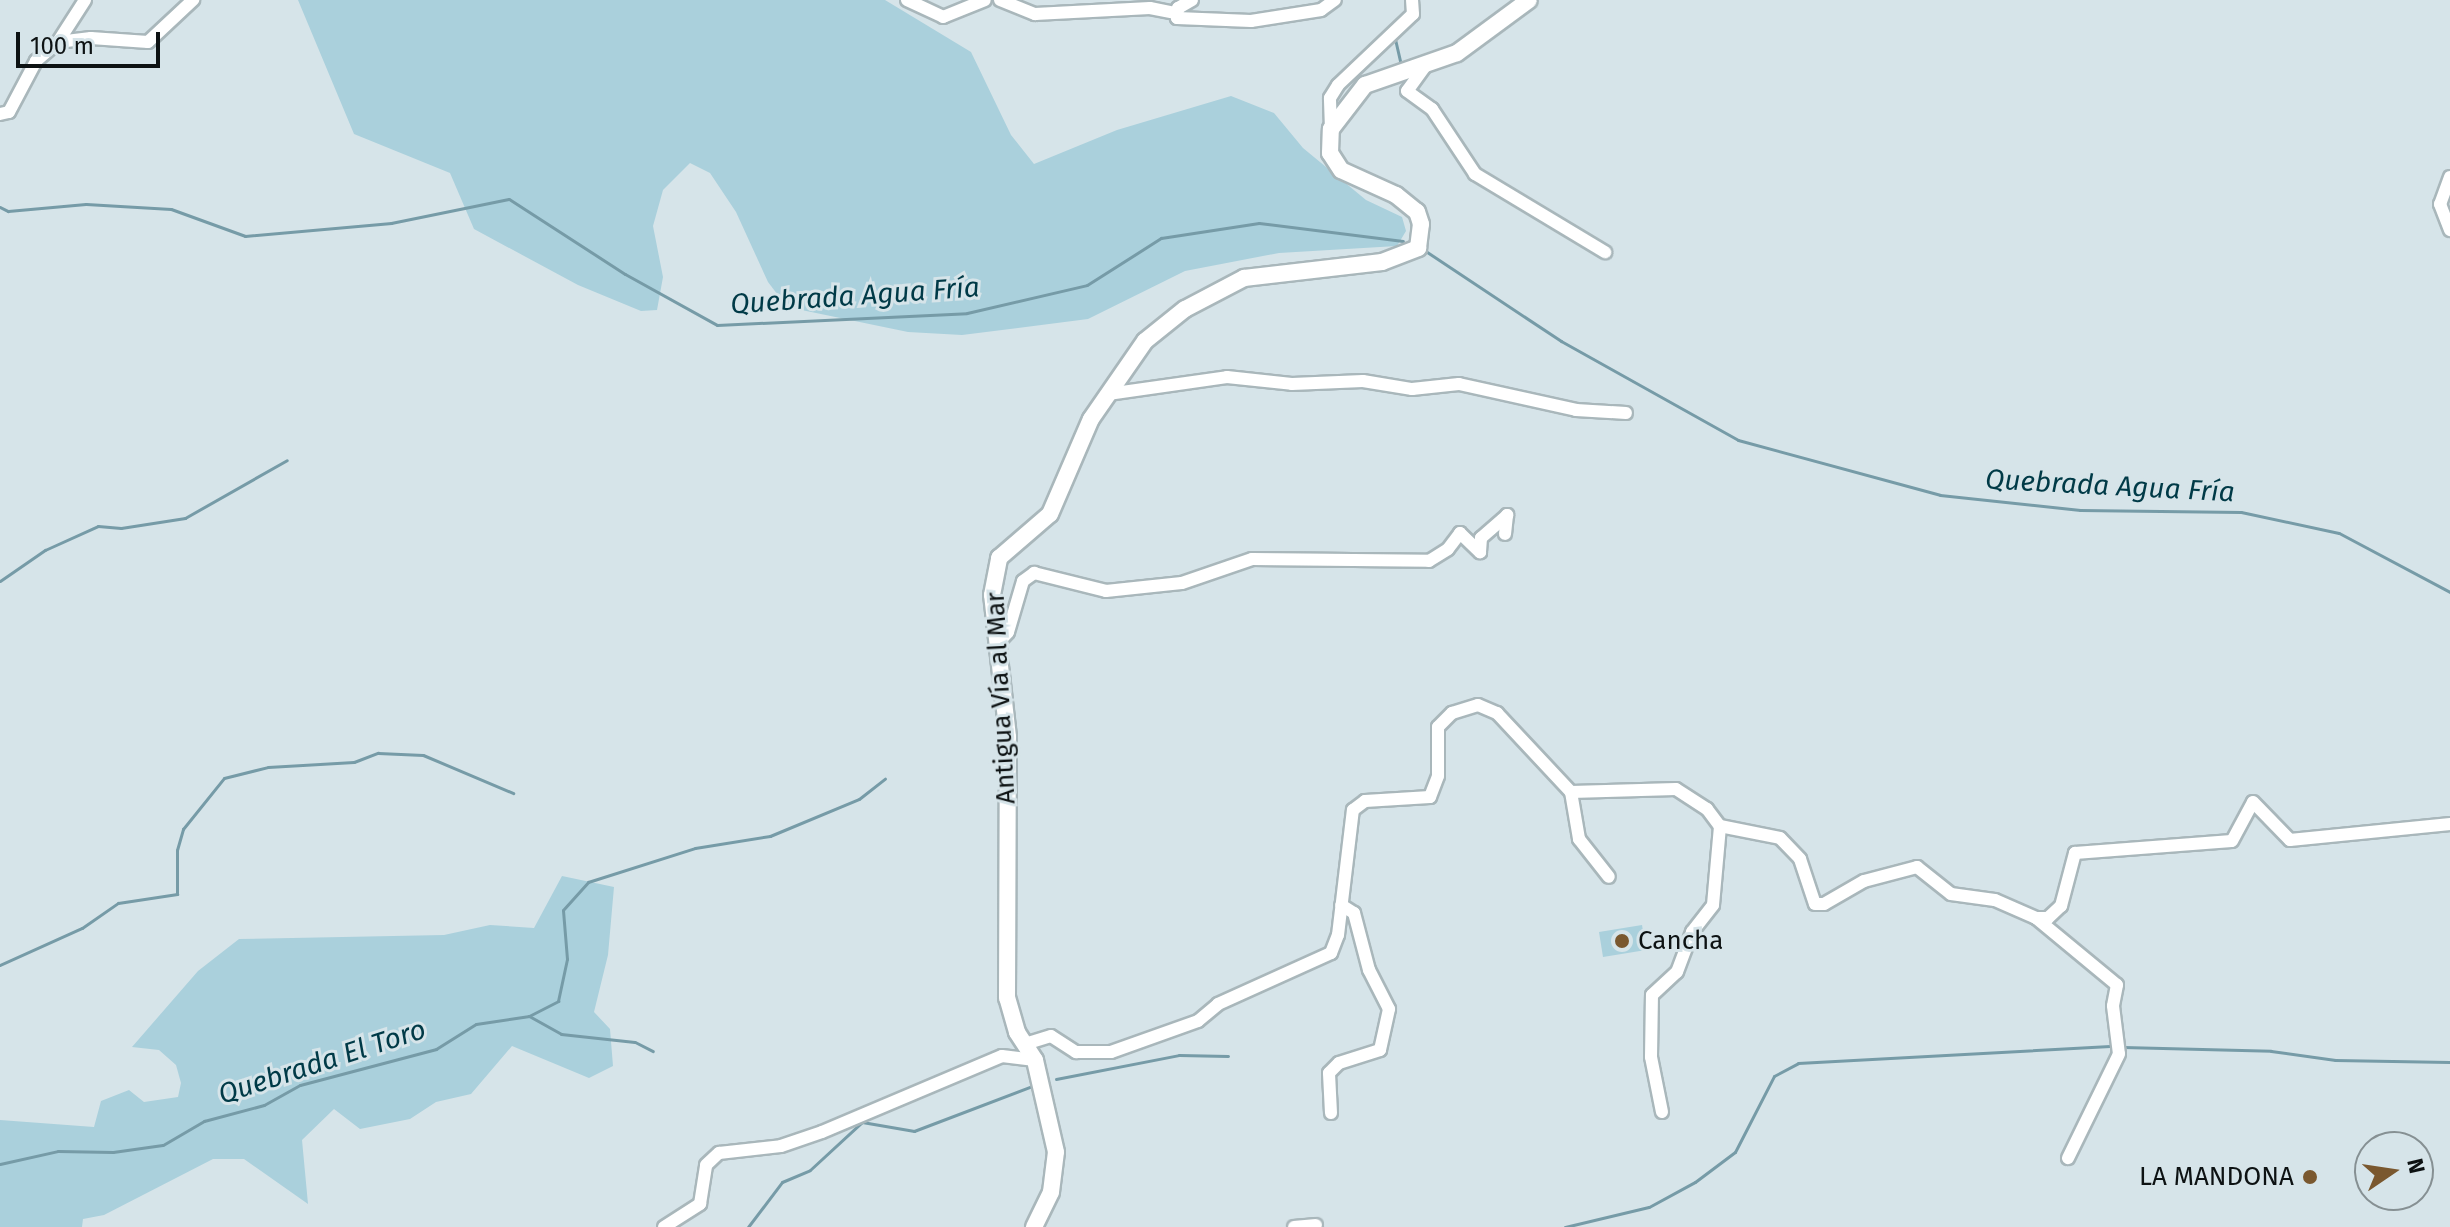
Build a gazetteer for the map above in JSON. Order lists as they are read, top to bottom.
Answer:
{
  "streets": {
    "main road": ["Antigua Vía al Mar"]
  },
  "water": ["Quebrada Agua Fría", "Quebrada El Toro"],
  "places": ["Cancha", "LA MANDONA"],
  "scale_bar": "100 m",
  "north": "right"
}
